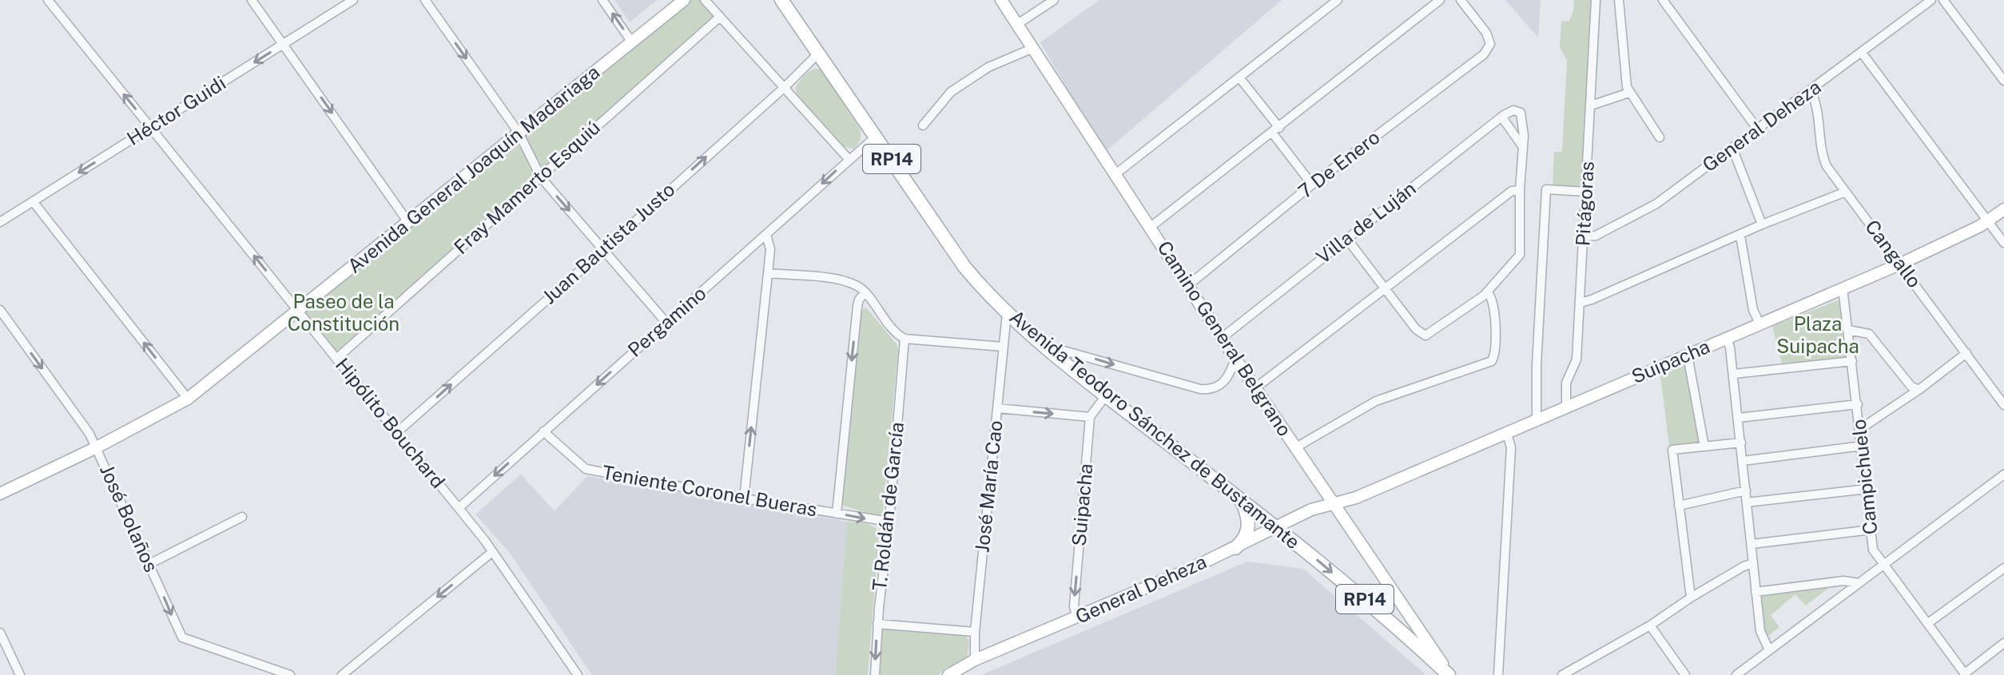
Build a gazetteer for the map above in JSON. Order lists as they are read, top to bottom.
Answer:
{
  "streets": {
    "main road": ["RP14", "Avenida Teodoro Sánchez de Bustamante"],
    "street": [
      "Héctor Guidi",
      "General Deheza",
      "7 De Enero",
      "Avenida General Joaquín Madariaga",
      "Fray Mamerto Esquiú",
      "Pitágoras",
      "Villa de Luján",
      "Juan Bautista Justo",
      "Cangallo",
      "Pergamino",
      "Camino General Belgrano",
      "Suipacha",
      "Hipólito Bouchard",
      "Campichuelo",
      "José María Cao",
      "Teniente Coronel Bueras",
      "T. Roldán de García",
      "José Bolaños"
    ]
  },
  "crossings": [
    ["Héctor Guidi", "Hipólito Bouchard"],
    ["General Deheza", "Pitágoras"],
    ["General Deheza", "Cangallo"],
    ["General Deheza", "Camino General Belgrano"],
    ["General Deheza", "Suipacha"],
    ["General Deheza", "Avenida Teodoro Sánchez de Bustamante"],
    ["General Deheza", "José María Cao"],
    ["7 De Enero", "Camino General Belgrano"],
    ["Avenida General Joaquín Madariaga", "Hipólito Bouchard"],
    ["Avenida General Joaquín Madariaga", "José Bolaños"],
    ["Fray Mamerto Esquiú", "Hipólito Bouchard"],
    ["Pitágoras", "Suipacha"],
    ["Villa de Luján", "Camino General Belgrano"],
    ["Juan Bautista Justo", "Hipólito Bouchard"],
    ["Juan Bautista Justo", "Avenida Teodoro Sánchez de Bustamante"],
    ["Cangallo", "Suipacha"],
    ["Pergamino", "Hipólito Bouchard"],
    ["Pergamino", "Avenida Teodoro Sánchez de Bustamante"],
    ["Pergamino", "Teniente Coronel Bueras"],
    ["Camino General Belgrano", "Suipacha"],
    ["Camino General Belgrano", "Avenida Teodoro Sánchez de Bustamante"],
    ["Suipacha", "Campichuelo"],
    ["Avenida Teodoro Sánchez de Bustamante", "José María Cao"],
    ["Teniente Coronel Bueras", "T. Roldán de García"]
  ],
  "one_way": [
    "Héctor Guidi",
    "Juan Bautista Justo",
    "Pergamino",
    "Hipólito Bouchard",
    "José Bolaños"
  ],
  "parks": ["Paseo de la Constitución", "Plaza Suipacha"]
}
